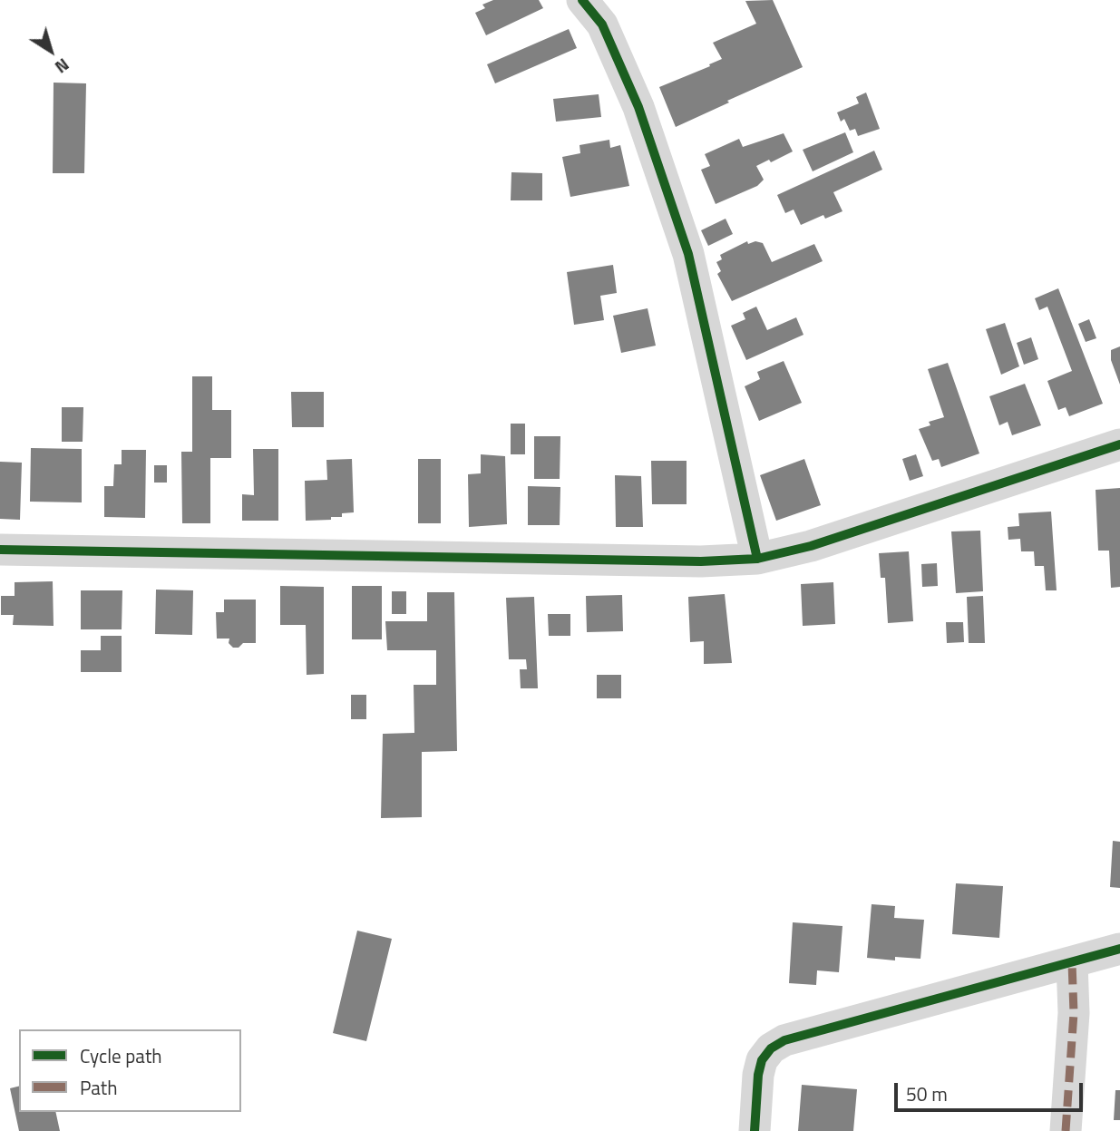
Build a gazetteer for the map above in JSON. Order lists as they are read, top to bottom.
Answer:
{
  "legend": ["Cycle path", "Path"],
  "scale_bar": "50 m",
  "north": "bottom right"
}
